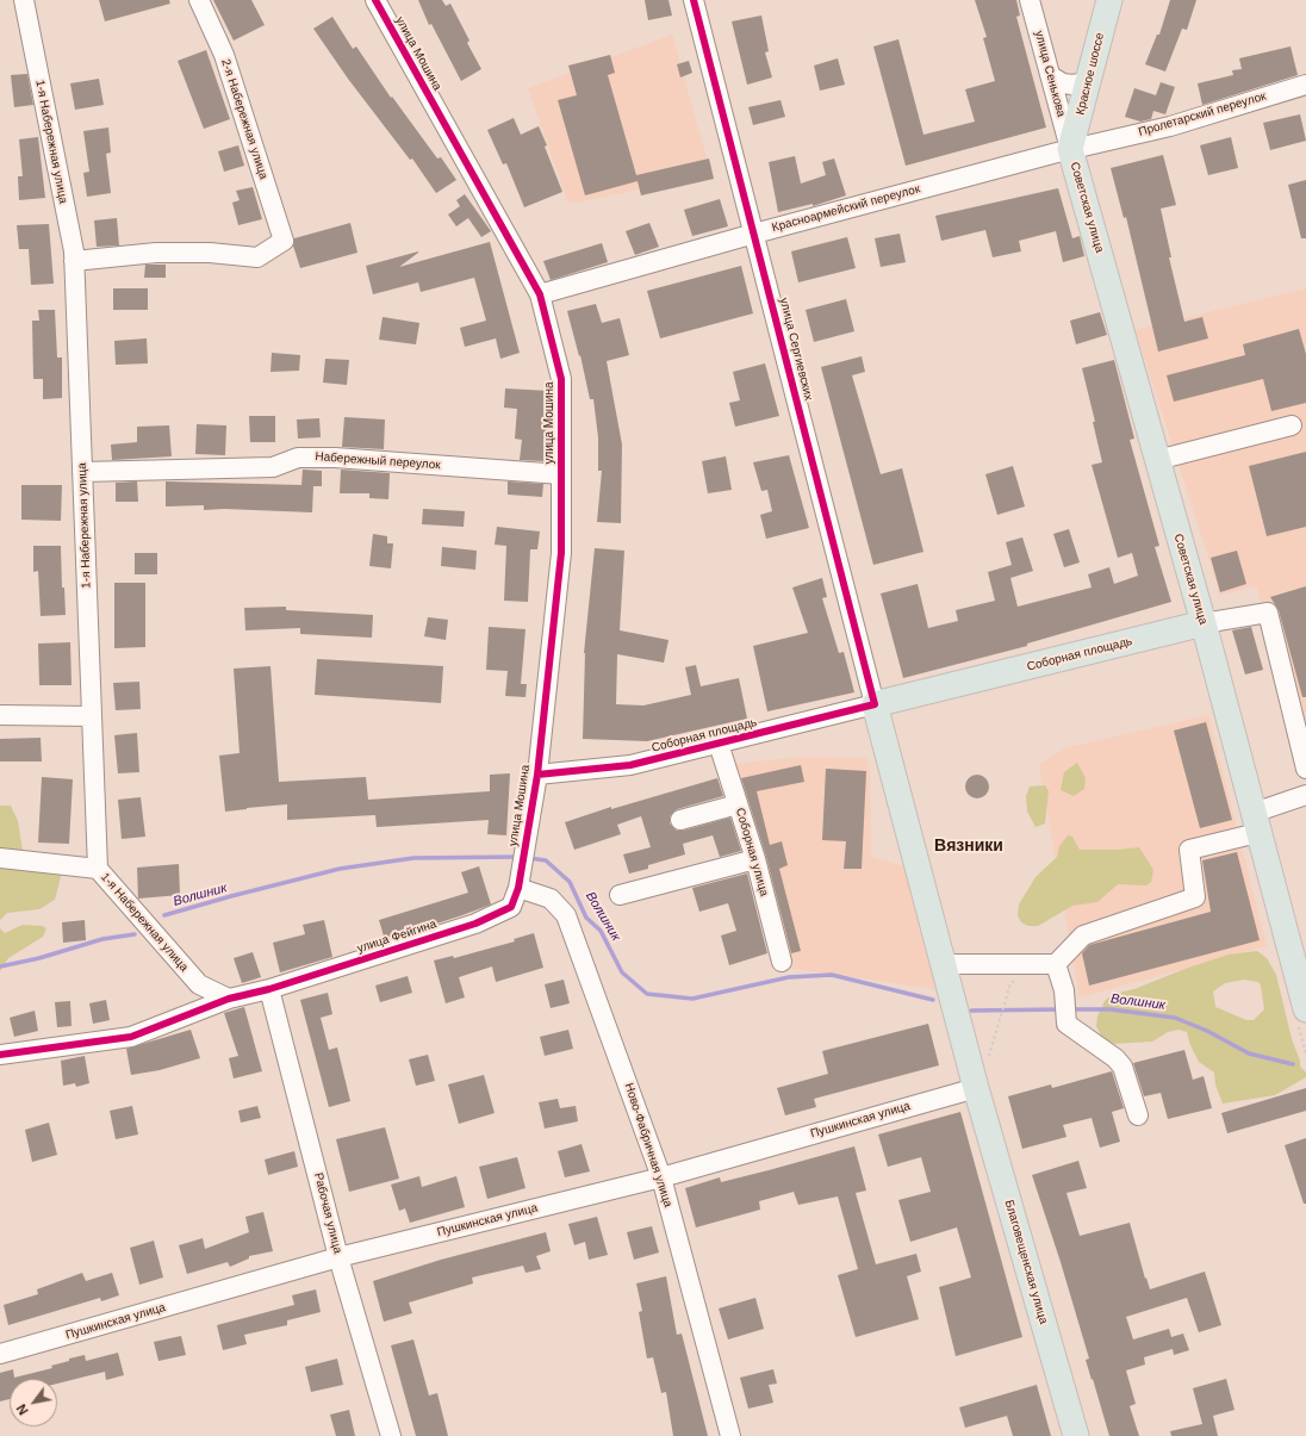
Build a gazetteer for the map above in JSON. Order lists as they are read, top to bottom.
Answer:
{
  "streets": {
    "main road": [
      "Красное шоссе",
      "Советская улица",
      "Соборная площадь",
      "Благовещенская улица"
    ],
    "street": [
      "улица Мошина",
      "улица Сенькова",
      "Пролетарский переулок",
      "2-я Набережная улица",
      "1-я Набережная улица",
      "Красноармейский переулок",
      "улица Сергиевских",
      "Набережный переулок",
      "Соборная улица",
      "улица Фейгина",
      "Пушкинская улица",
      "Ново-Фабричная улица",
      "Рабочая улица"
    ]
  },
  "crossings": [
    ["улица Мошина", "Красноармейский переулок"],
    ["улица Мошина", "Набережный переулок"],
    ["улица Мошина", "Соборная площадь"],
    ["улица Мошина", "улица Фейгина"],
    ["улица Мошина", "Ново-Фабричная улица"],
    ["улица Сенькова", "Красное шоссе"],
    ["улица Сенькова", "Пролетарский переулок"],
    ["улица Сенькова", "Советская улица"],
    ["улица Сенькова", "Красноармейский переулок"],
    ["Красное шоссе", "Пролетарский переулок"],
    ["Красное шоссе", "Советская улица"],
    ["Красное шоссе", "Красноармейский переулок"],
    ["Пролетарский переулок", "Советская улица"],
    ["Пролетарский переулок", "Красноармейский переулок"],
    ["2-я Набережная улица", "1-я Набережная улица"],
    ["1-я Набережная улица", "Набережный переулок"],
    ["1-я Набережная улица", "улица Фейгина"],
    ["Советская улица", "Красноармейский переулок"],
    ["Советская улица", "Соборная площадь"],
    ["Красноармейский переулок", "улица Сергиевских"],
    ["улица Сергиевских", "Соборная площадь"],
    ["улица Сергиевских", "Благовещенская улица"],
    ["Соборная площадь", "Соборная улица"],
    ["Соборная площадь", "Благовещенская улица"],
    ["улица Фейгина", "Ново-Фабричная улица"],
    ["улица Фейгина", "Рабочая улица"],
    ["Пушкинская улица", "Ново-Фабричная улица"],
    ["Пушкинская улица", "Рабочая улица"],
    ["Пушкинская улица", "Благовещенская улица"]
  ],
  "districts": ["Вязники"],
  "water": ["Волшник"],
  "north": "bottom left"
}
